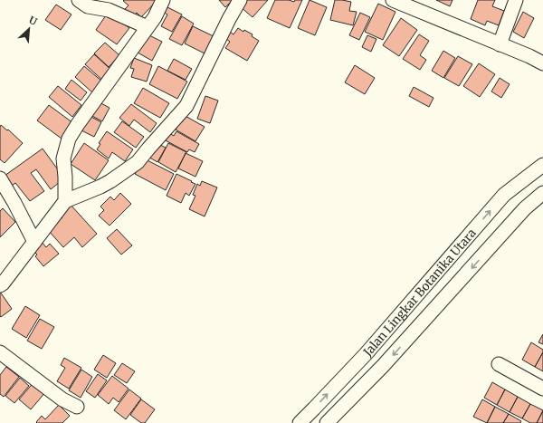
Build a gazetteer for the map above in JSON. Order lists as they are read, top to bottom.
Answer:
{
  "streets": {
    "street": ["Jalan Lingkar Botanika Utara"]
  },
  "north": "top right"
}
